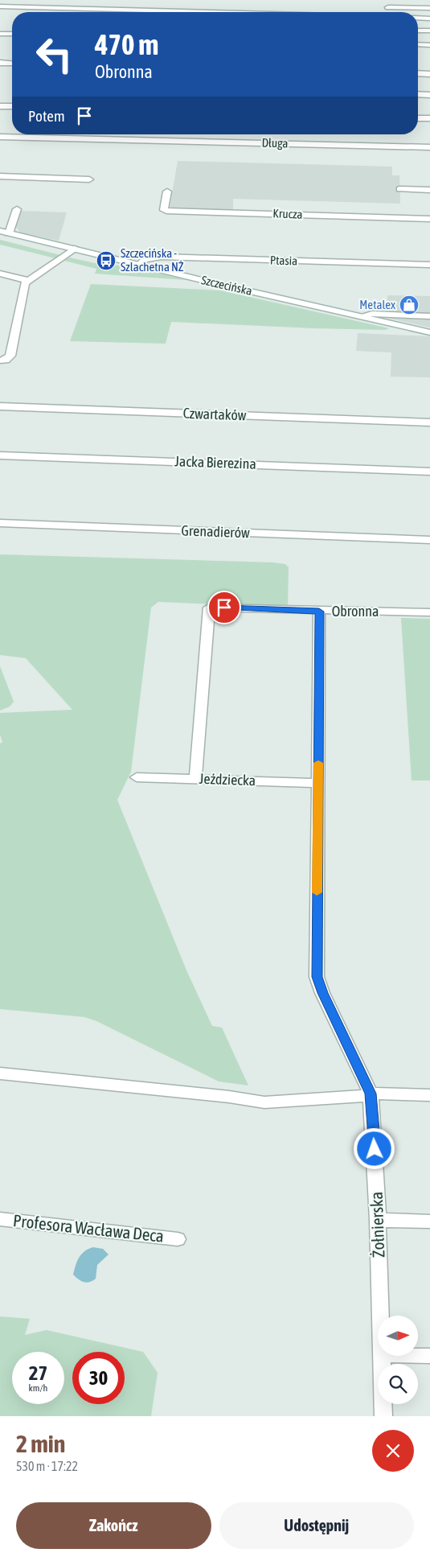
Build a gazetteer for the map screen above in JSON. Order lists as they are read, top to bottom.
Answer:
{
  "streets": {
    "street": [
      "Długa",
      "Krucza",
      "Ptasia",
      "Szczecińska",
      "Czwartaków",
      "Jacka Bierezina",
      "Grenadierów",
      "Obronna",
      "Jeździecka",
      "Żołnierska",
      "Profesora Wacława Deca"
    ]
  },
  "crossings": [
    ["Ptasia", "Szczecińska"],
    ["Obronna", "Jeździecka"],
    ["Obronna", "Żołnierska"],
    ["Jeździecka", "Żołnierska"]
  ],
  "places": {
    "bus stop": ["Szczecińska - Szlachetna NŻ"],
    "shop": ["Metalex"]
  },
  "north": "right",
  "page": {
    "turn": ["470 m", "Obronna"],
    "then": "Potem",
    "speed": "27 km/h",
    "limit": "30",
    "heading": ["2 min", "530 m · 17:22"],
    "buttons": ["Zakończ", "Udostępnij"]
  }
}
